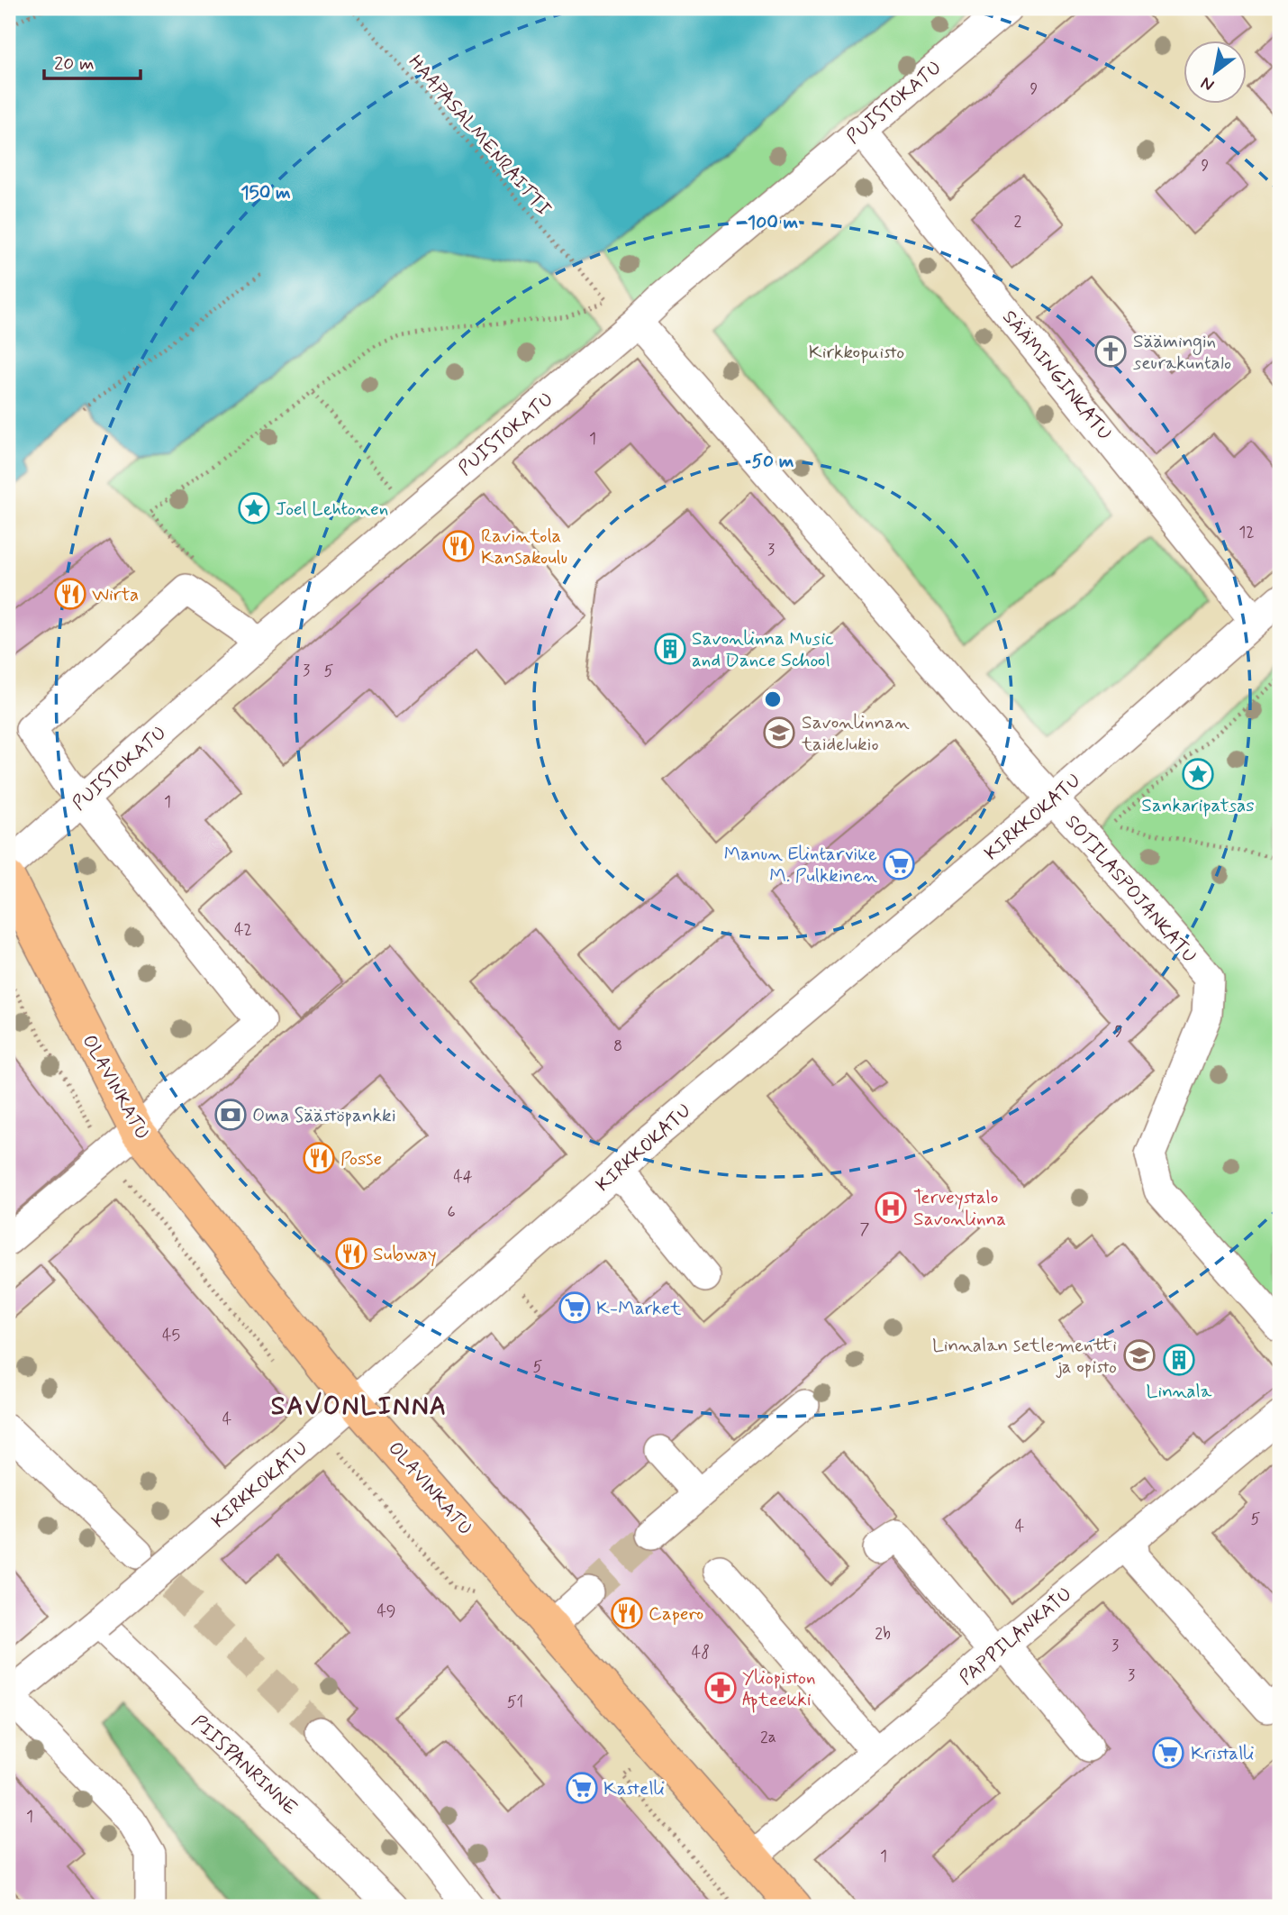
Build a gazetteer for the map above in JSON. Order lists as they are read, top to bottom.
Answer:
{
  "streets": {
    "main road": ["OLAVINKATU"],
    "street": [
      "PUISTOKATU",
      "SÄÄMINGINKATU",
      "KIRKKOKATU",
      "SOTILASPOJANKATU",
      "PAPPILANKATU",
      "PIISPANRINNE"
    ],
    "path": ["HAAPASALMENRAITTI"]
  },
  "crossings": [
    ["PUISTOKATU", "SÄÄMINGINKATU"],
    ["PUISTOKATU", "SOTILASPOJANKATU"],
    ["SÄÄMINGINKATU", "KIRKKOKATU"],
    ["KIRKKOKATU", "SOTILASPOJANKATU"],
    ["KIRKKOKATU", "OLAVINKATU"],
    ["KIRKKOKATU", "PIISPANRINNE"],
    ["OLAVINKATU", "PAPPILANKATU"]
  ],
  "districts": ["SAVONLINNA"],
  "parks": ["Kirkkopuisto"],
  "places": {
    "church": ["Säämingin seurakuntalo"],
    "place": ["Joel Lehtonen", "Sankaripatsas"],
    "restaurant": [
      "Ravintola Kansakoulu",
      "Wirta",
      "Posse",
      "Subway",
      "Capero"
    ],
    "building": ["Savonlinna Music and Dance School", "Linnala"],
    "school or university": ["Savonlinnan taidelukio", "Linnalan setlementti ja opisto"],
    "supermarket": [
      "Manun Elintarvike M. Pulkkinen",
      "K-Market",
      "Kristalli",
      "Kastelli"
    ],
    "bank": ["Oma Säästöpankki"],
    "hospital": ["Terveystalo Savonlinna"],
    "pharmacy": ["Yliopiston Apteekki"]
  },
  "house_numbers": [
    "9",
    "9",
    "2",
    "1",
    "12",
    "3",
    "3",
    "5",
    "1",
    "42",
    "9",
    "8",
    "44",
    "6",
    "7",
    "45",
    "5",
    "4",
    "5",
    "4",
    "49",
    "2b",
    "3",
    "48",
    "3",
    "51",
    "2a",
    "1",
    "1"
  ],
  "scale_bar": "20 m",
  "north": "bottom left",
  "rings": ["150 m", "100 m", "50 m"]
}
